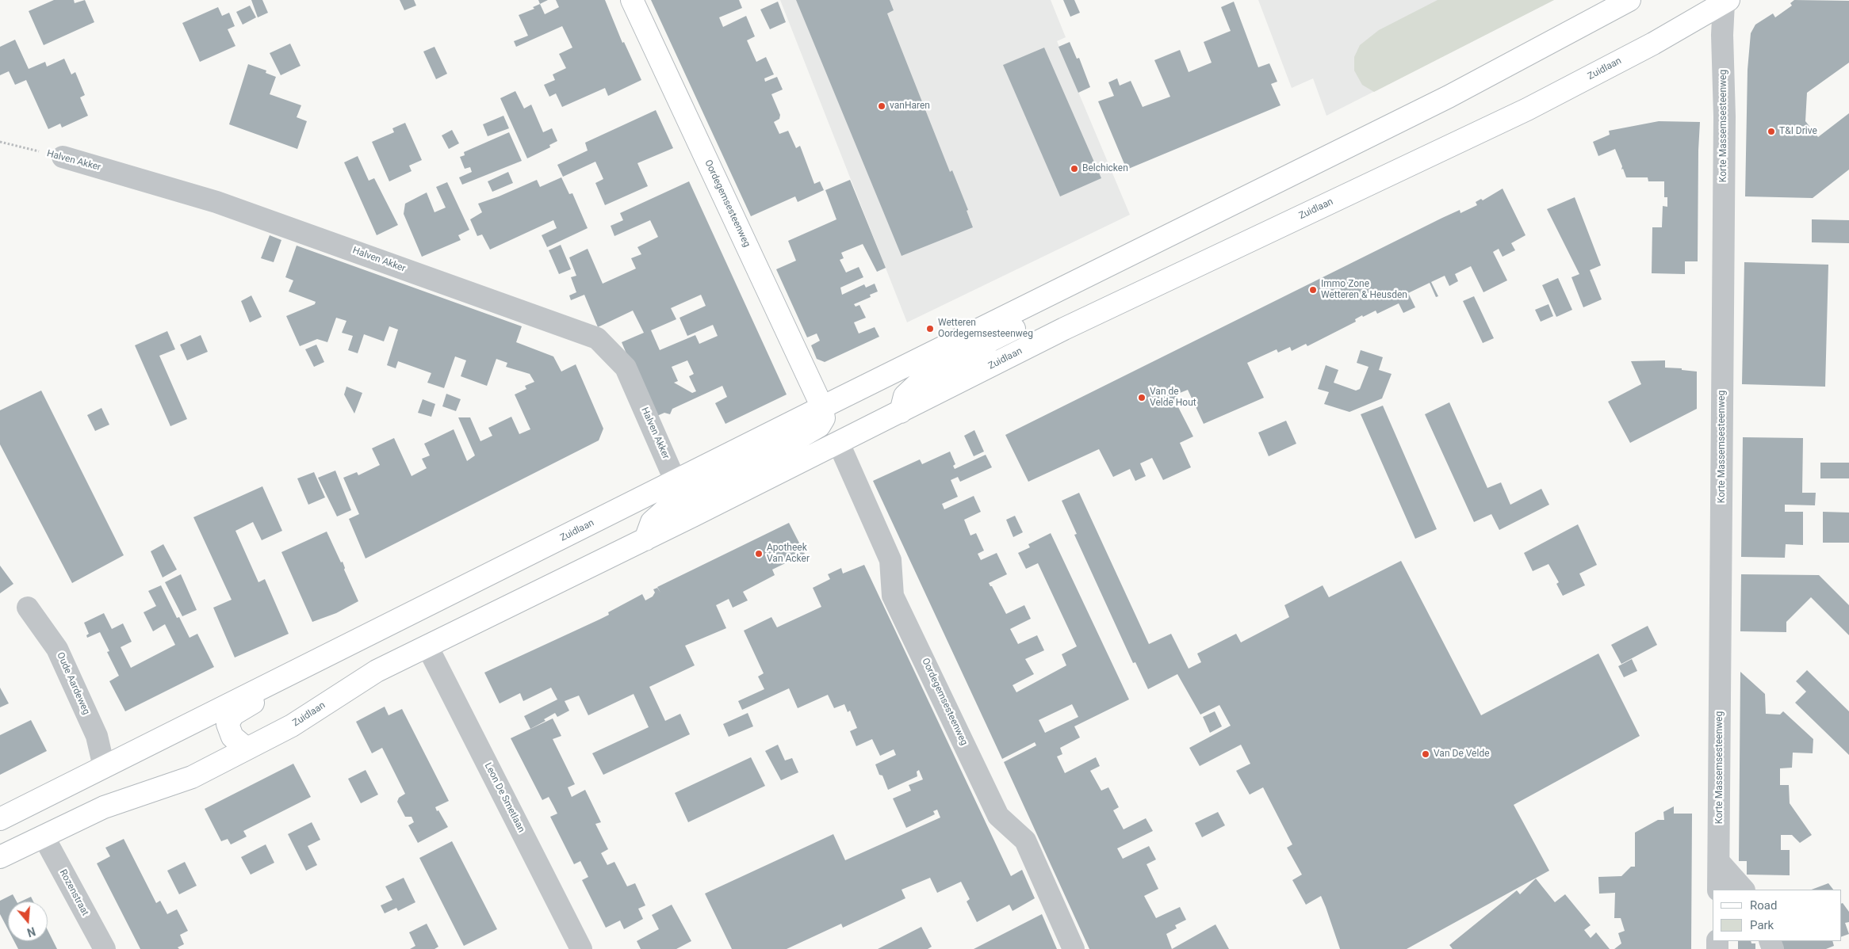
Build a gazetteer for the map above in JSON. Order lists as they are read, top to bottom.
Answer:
{
  "streets": {
    "main road": ["Zuidlaan", "Oordegemsesteenweg"],
    "street": [
      "Korte Massemsesteenweg",
      "Halven Akker",
      "Oude Aardeweg",
      "Leon De Smetlaan",
      "Rozenstraat"
    ]
  },
  "crossings": [
    ["Zuidlaan", "Korte Massemsesteenweg"],
    ["Zuidlaan", "Halven Akker"],
    ["Zuidlaan", "Oordegemsesteenweg"],
    ["Zuidlaan", "Oude Aardeweg"],
    ["Zuidlaan", "Leon De Smetlaan"],
    ["Zuidlaan", "Rozenstraat"]
  ],
  "places": [
    "vanHaren",
    "T&I Drive",
    "Belchicken",
    "Immo Zone Wetteren & Heusden",
    "Wetteren Oordegemsesteenweg",
    "Van de Velde Hout",
    "Apotheek Van Acker",
    "Van De Velde"
  ],
  "legend": ["Road", "Park"],
  "north": "bottom"
}
